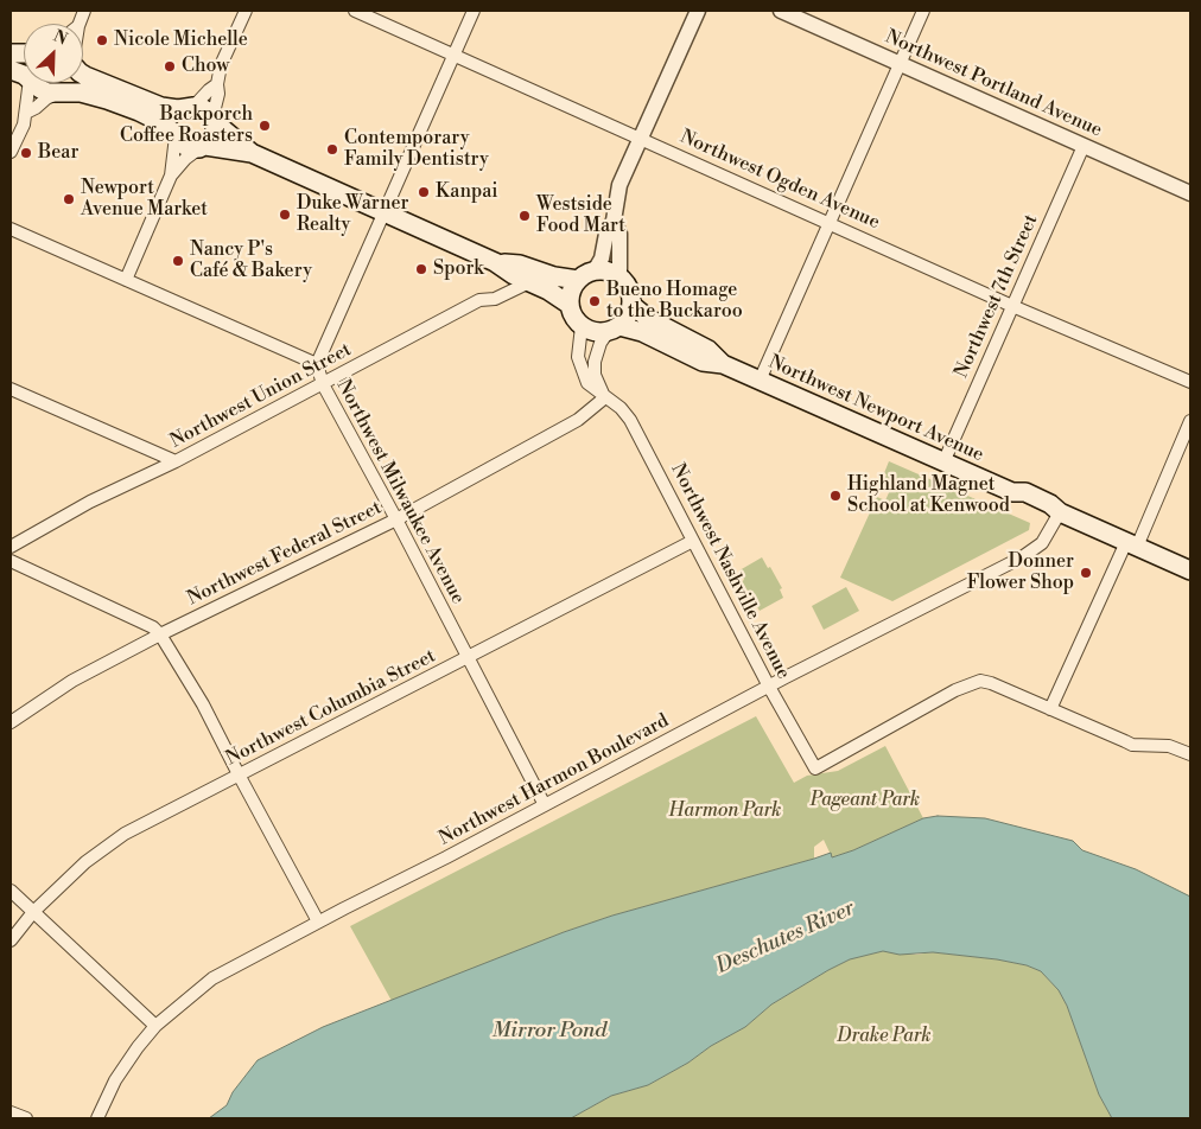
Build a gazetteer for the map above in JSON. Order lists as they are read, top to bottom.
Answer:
{
  "streets": {
    "main road": ["Northwest Newport Avenue"],
    "street": [
      "Northwest Portland Avenue",
      "Northwest Ogden Avenue",
      "Northwest 7th Street",
      "Northwest Union Street",
      "Northwest Milwaukee Avenue",
      "Northwest Federal Street",
      "Northwest Nashville Avenue",
      "Northwest Columbia Street",
      "Northwest Harmon Boulevard"
    ]
  },
  "crossings": [
    ["Northwest Portland Avenue", "Northwest 7th Street"],
    ["Northwest Ogden Avenue", "Northwest 7th Street"],
    ["Northwest 7th Street", "Northwest Newport Avenue"],
    ["Northwest Union Street", "Northwest Milwaukee Avenue"],
    ["Northwest Newport Avenue", "Northwest Nashville Avenue"],
    ["Northwest Newport Avenue", "Northwest Harmon Boulevard"],
    ["Northwest Milwaukee Avenue", "Northwest Federal Street"],
    ["Northwest Milwaukee Avenue", "Northwest Columbia Street"],
    ["Northwest Milwaukee Avenue", "Northwest Harmon Boulevard"],
    ["Northwest Federal Street", "Northwest Nashville Avenue"],
    ["Northwest Nashville Avenue", "Northwest Columbia Street"],
    ["Northwest Nashville Avenue", "Northwest Harmon Boulevard"]
  ],
  "water": ["Deschutes River", "Mirror Pond"],
  "parks": ["Pageant Park", "Harmon Park", "Drake Park"],
  "places": [
    "Nicole Michelle",
    "Chow",
    "Backporch Coffee Roasters",
    "Contemporary Family Dentistry",
    "Bear",
    "Kanpai",
    "Newport Avenue Market",
    "Duke Warner Realty",
    "Westside Food Mart",
    "Nancy P's Café & Bakery",
    "Spork",
    "Bueno Homage to the Buckaroo",
    "Highland Magnet School at Kenwood",
    "Donner Flower Shop"
  ],
  "north": "top right"
}
